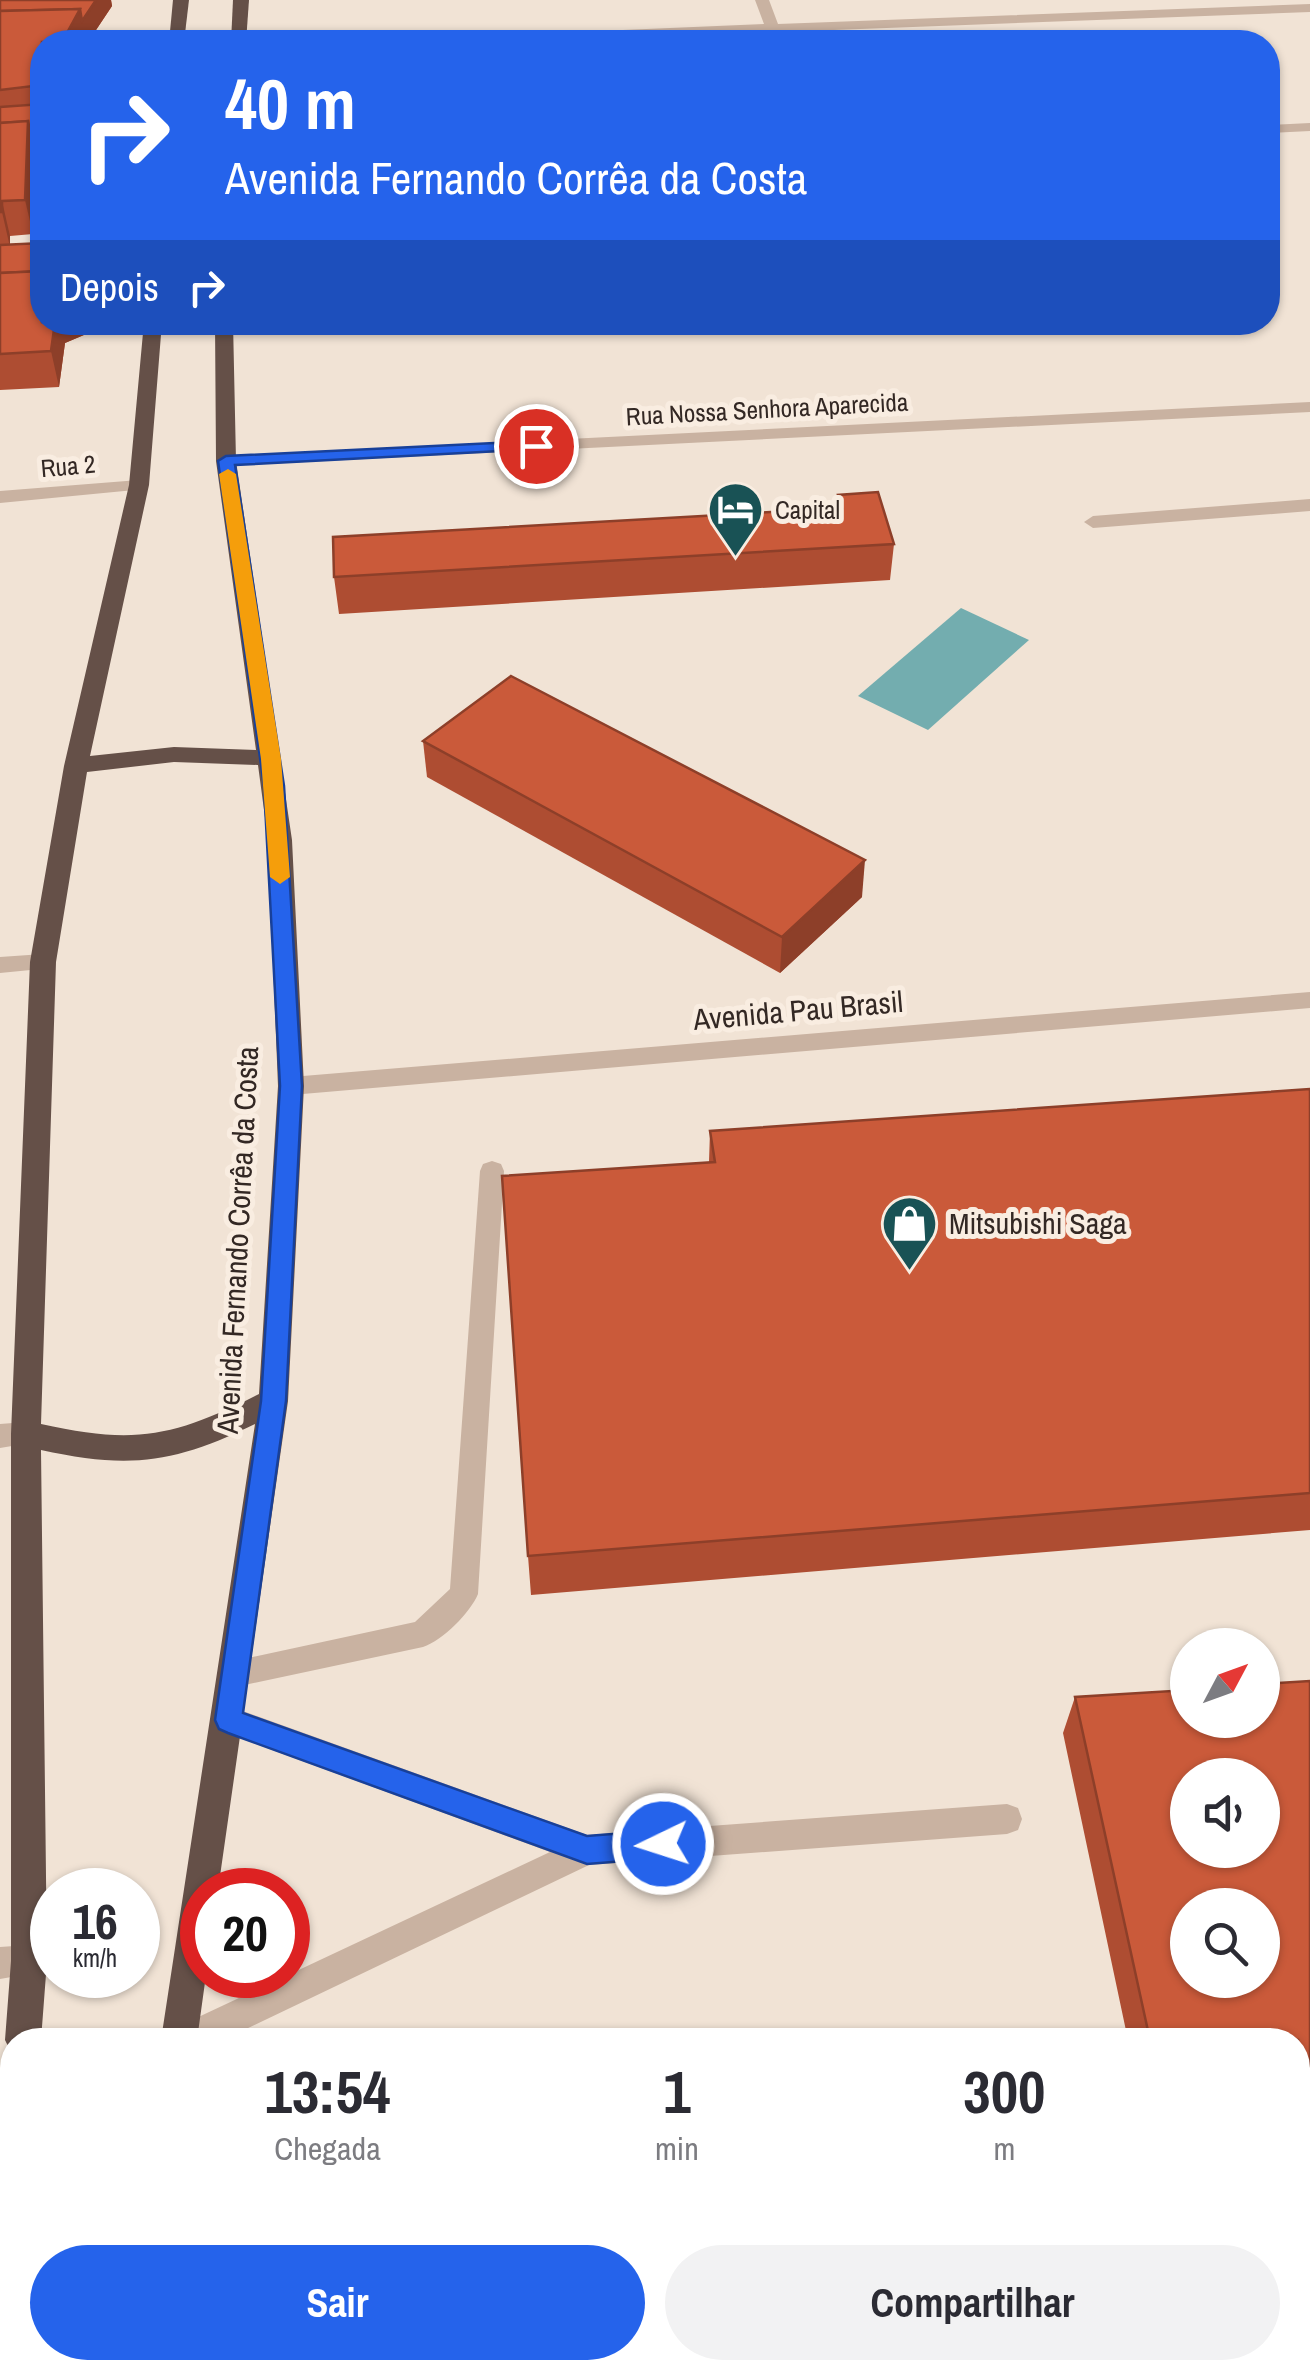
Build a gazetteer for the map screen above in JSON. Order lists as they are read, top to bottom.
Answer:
{
  "streets": {
    "highway": ["Avenida Fernando Corrêa da Costa"],
    "street": ["Rua Nossa Senhora Aparecida", "Rua 2", "Avenida Pau Brasil"]
  },
  "crossings": [
    ["Rua Nossa Senhora Aparecida", "Avenida Fernando Corrêa da Costa"],
    ["Avenida Pau Brasil", "Avenida Fernando Corrêa da Costa"]
  ],
  "places": {
    "hotel": ["Capital"],
    "shop": ["Mitsubishi Saga"]
  },
  "north": "top right",
  "page": {
    "turn": ["40 m", "Avenida Fernando Corrêa da Costa"],
    "then": "Depois",
    "speed": "16 km/h",
    "limit": "20",
    "eta": [
      "13:54",
      "Chegada",
      "1",
      "min",
      "300",
      "m"
    ],
    "buttons": ["Sair", "Compartilhar"]
  }
}
